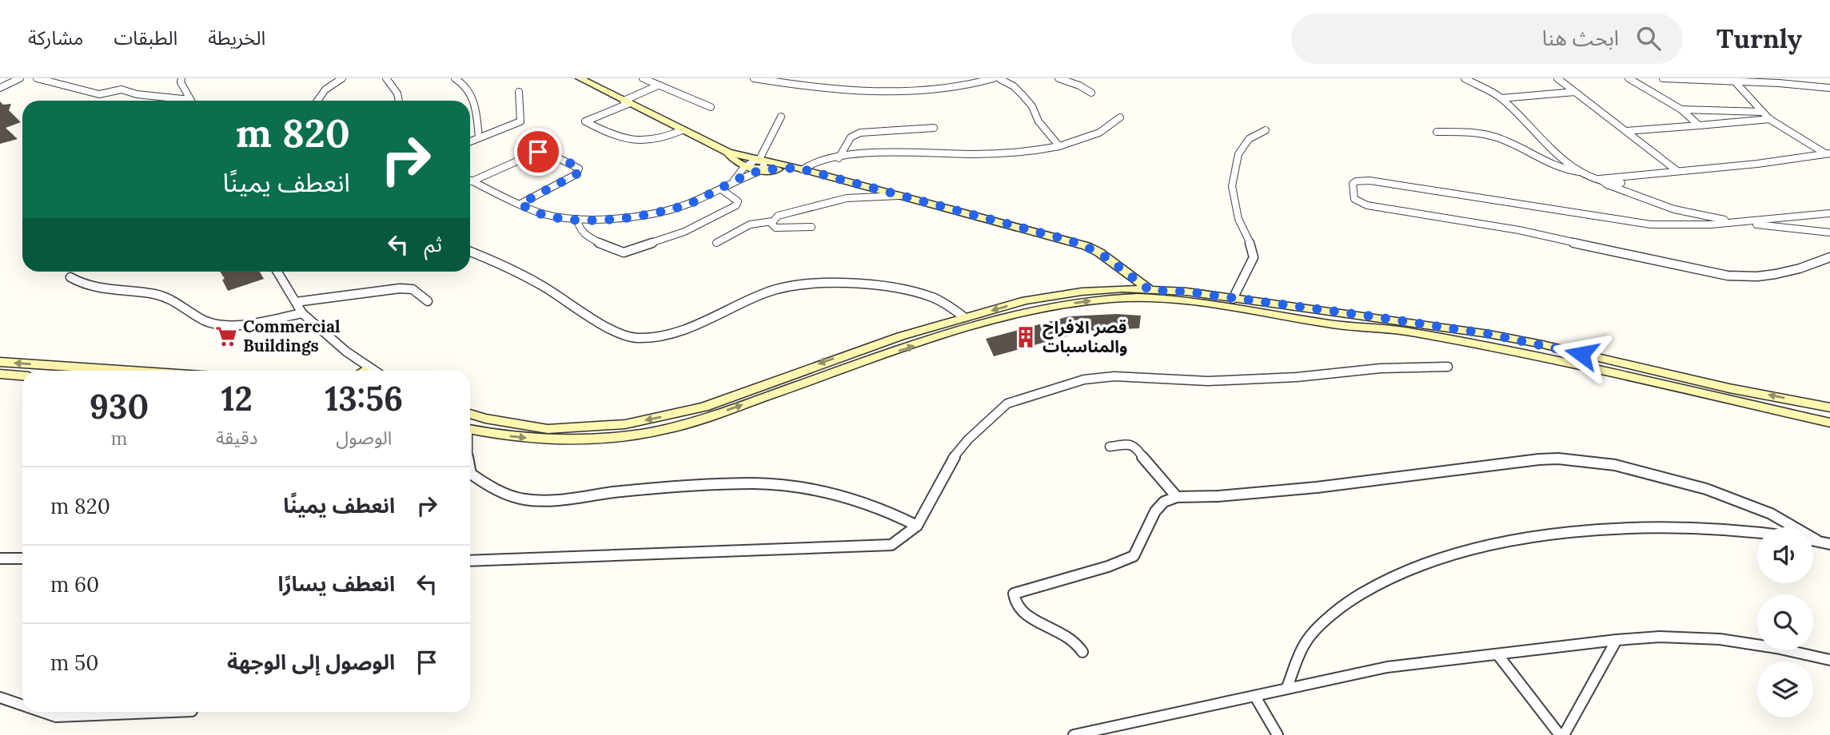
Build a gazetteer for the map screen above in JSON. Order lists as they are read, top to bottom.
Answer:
{
  "places": {
    "supermarket": ["Commercial Buildings"],
    "building": ["قصر الافراح والمناسبات"]
  },
  "page": {
    "header": "Turnly",
    "search": "ابحث هنا",
    "nav": ["الخريطة", "الطبقات", "مشاركة"],
    "turn": ["820 m", "انعطف يمينًا"],
    "then": "ثم",
    "eta": [
      "13:56",
      "الوصول",
      "12",
      "دقيقة",
      "930",
      "m"
    ],
    "list": [
      {
        "name": "انعطف يمينًا",
        "value": "820 m"
      },
      {
        "name": "انعطف يسارًا",
        "value": "60 m"
      },
      {
        "name": "الوصول إلى الوجهة",
        "value": "50 m"
      }
    ]
  }
}
